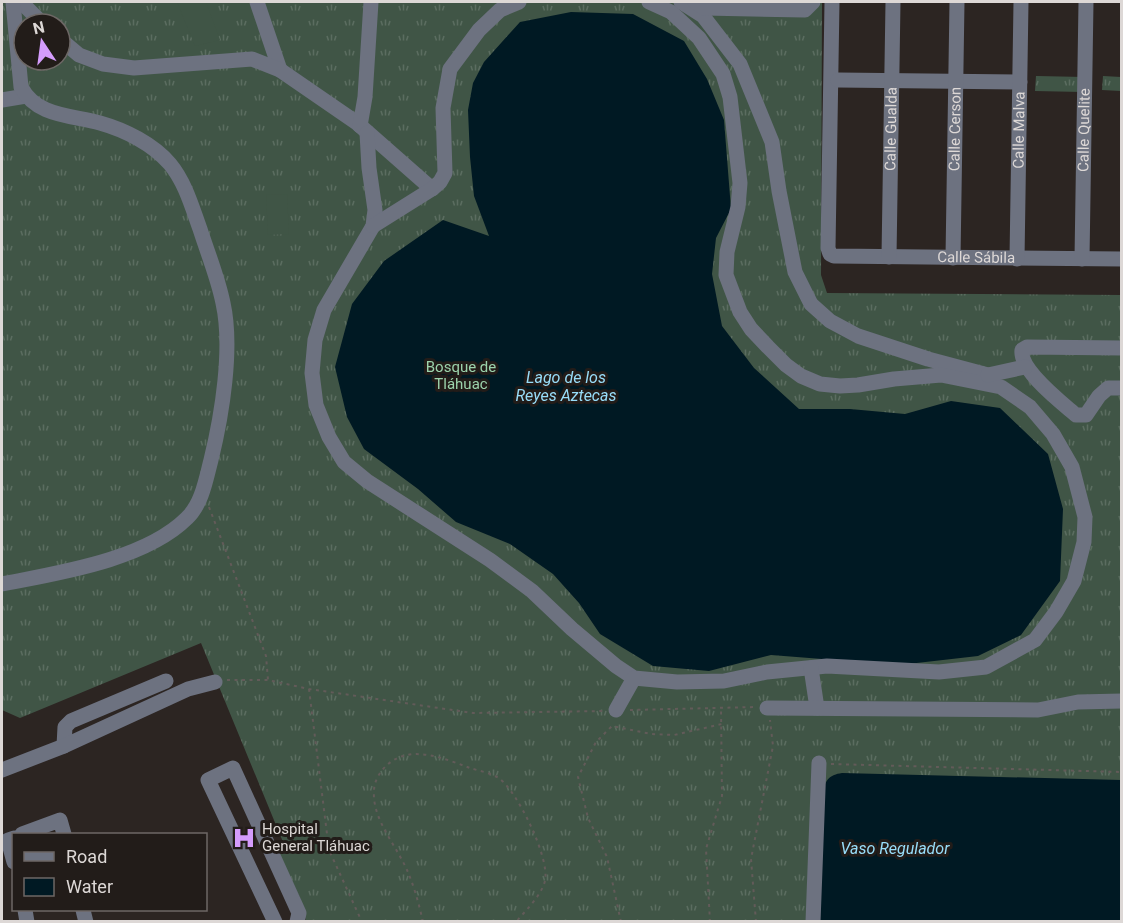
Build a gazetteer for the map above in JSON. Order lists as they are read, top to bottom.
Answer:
{
  "streets": {
    "street": [
      "Calle Gualda",
      "Calle Cerson",
      "Calle Malva",
      "Calle Quelite",
      "Calle Sábila"
    ]
  },
  "crossings": [
    ["Calle Gualda", "Calle Sábila"],
    ["Calle Cerson", "Calle Sábila"],
    ["Calle Malva", "Calle Sábila"],
    ["Calle Quelite", "Calle Sábila"]
  ],
  "water": ["Lago de los Reyes Aztecas", "Vaso Regulador"],
  "parks": ["Bosque de Tláhuac"],
  "places": {
    "hospital": ["Hospital General Tláhuac"]
  },
  "legend": ["Road", "Water"],
  "north": "top"
}
